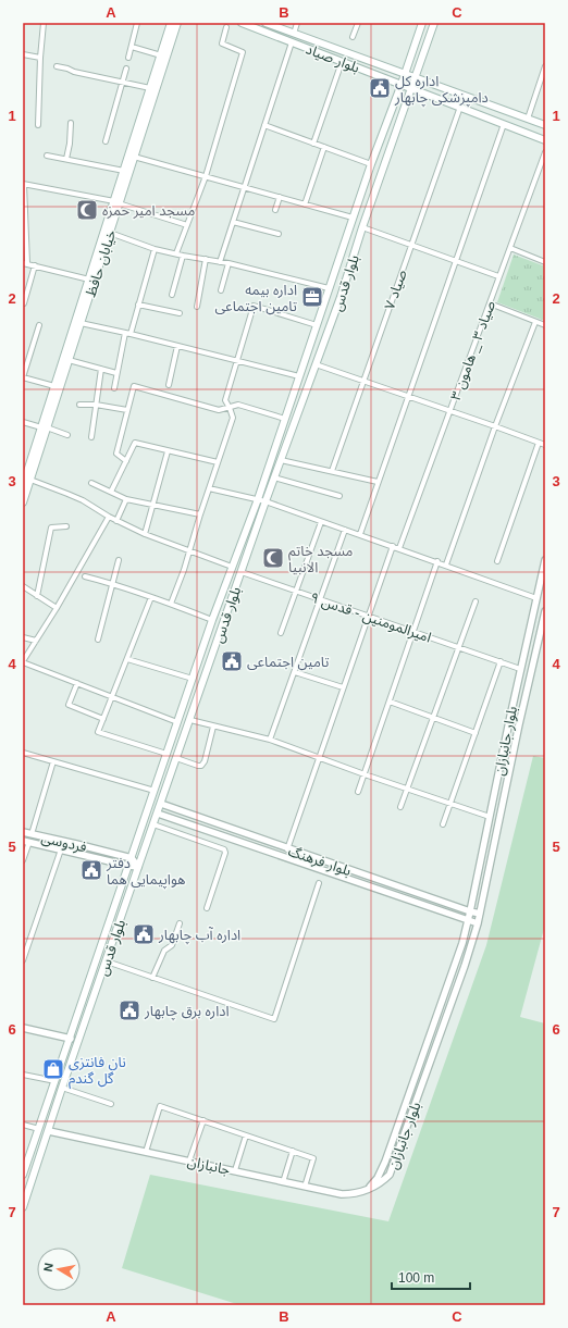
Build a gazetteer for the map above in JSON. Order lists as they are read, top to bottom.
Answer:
{
  "streets": {
    "main road": ["بلوار صیاد", "خیابان حافظ", "بلوار قدس"],
    "street": [
      "صیاد ۷",
      "صیاد ۳ _ هامون ۳",
      "امیرالمومنین - قدس ۹",
      "بلوار جانبازان",
      "فردوسی",
      "بلوار فرهنگ",
      "جانبازان"
    ]
  },
  "crossings": [
    ["بلوار صیاد", "بلوار قدس"],
    ["بلوار صیاد", "صیاد ۷"],
    ["بلوار قدس", "امیرالمومنین - قدس ۹"],
    ["بلوار قدس", "فردوسی"],
    ["بلوار قدس", "بلوار فرهنگ"],
    ["بلوار قدس", "جانبازان"],
    ["امیرالمومنین - قدس ۹", "بلوار جانبازان"],
    ["بلوار جانبازان", "بلوار فرهنگ"],
    ["بلوار جانبازان", "جانبازان"]
  ],
  "places": {
    "public building": [
      "اداره کل دامپزشکی چابهار",
      "تامین اجتماعی",
      "دفتر هواپیمایی هما",
      "اداره آب چابهار",
      "اداره برق چابهار"
    ],
    "mosque": ["مسجد امیر حمزه", "مسجد خاتم الانبیا"],
    "office": ["اداره بیمه تامین اجتماعی"],
    "shop": ["نان فانتزی گل گندم"]
  },
  "scale_bar": "100 m",
  "north": "left",
  "grid": {
    "columns": ["A", "B", "C"],
    "rows": [
      "1",
      "2",
      "3",
      "4",
      "5",
      "6",
      "7"
    ]
  }
}
